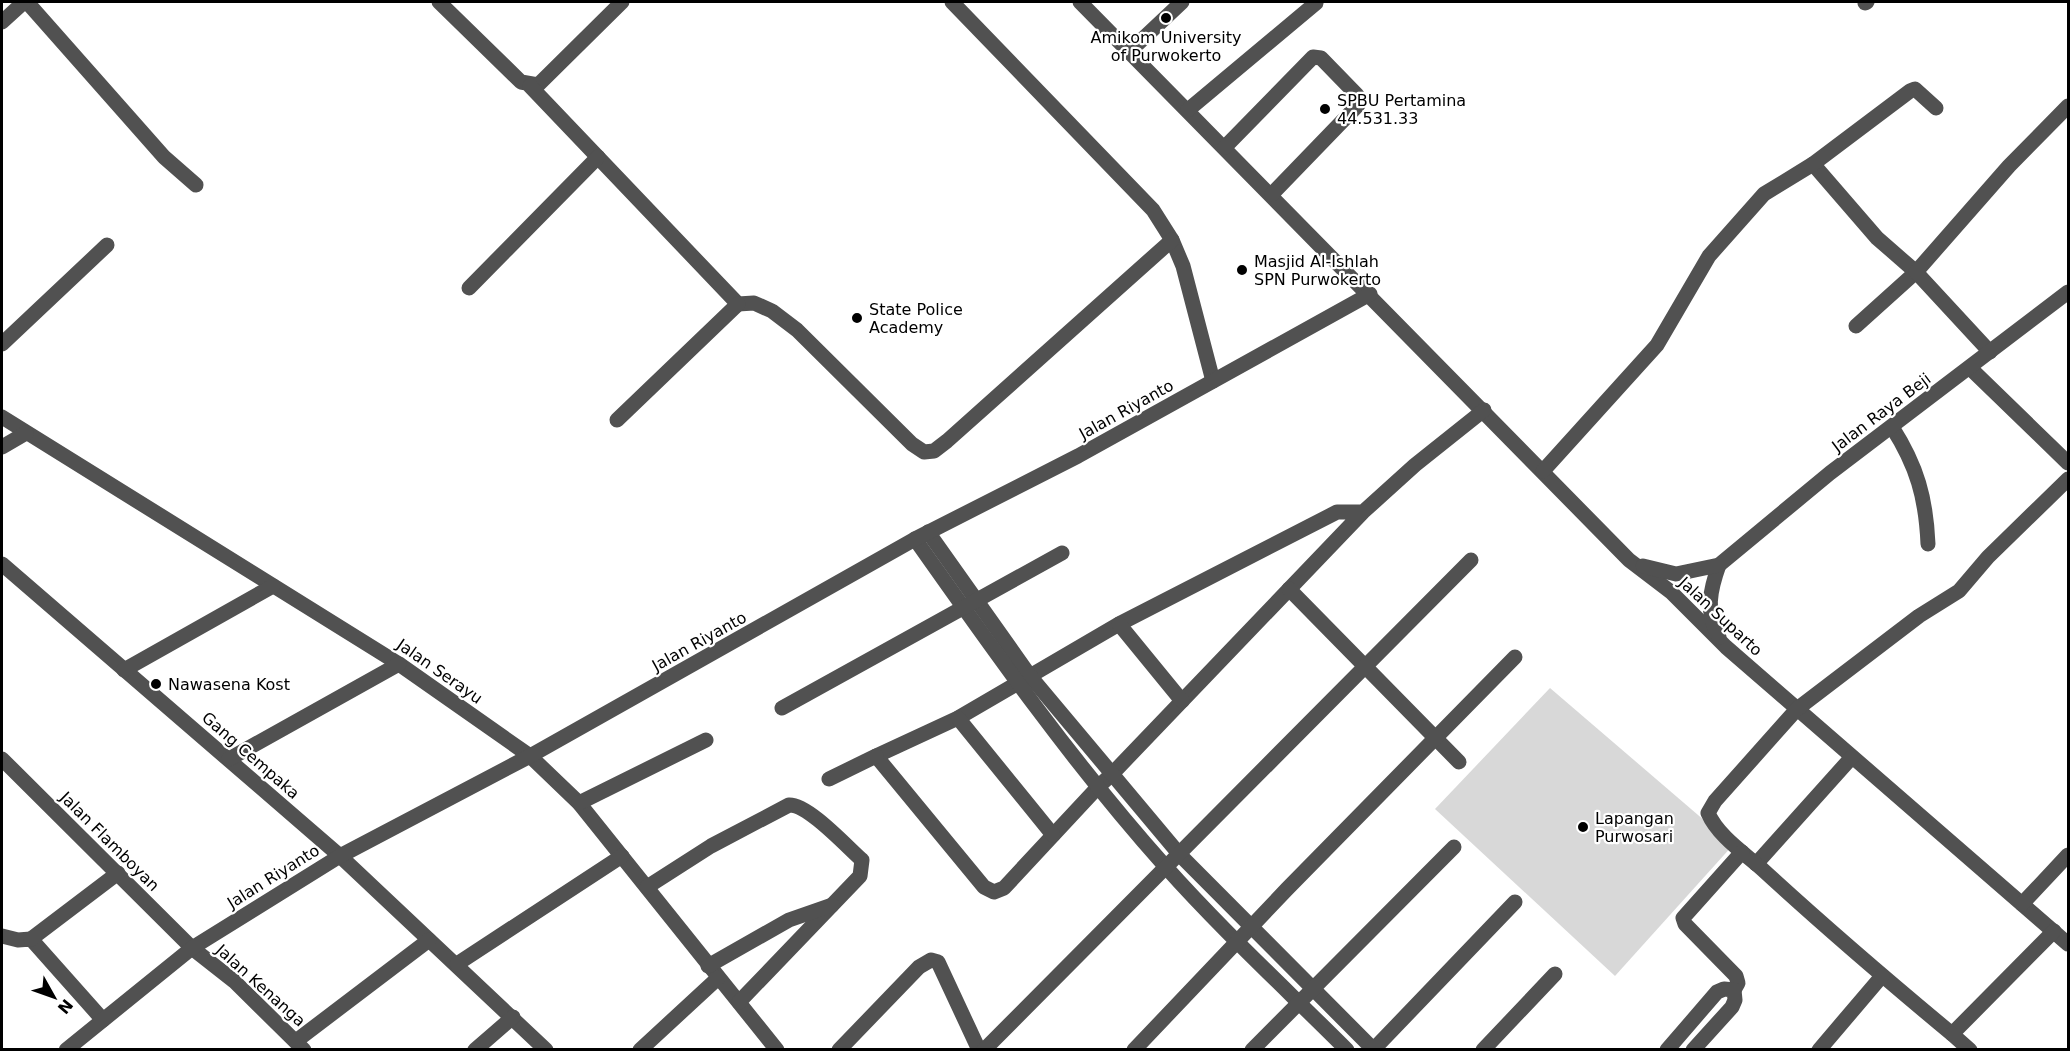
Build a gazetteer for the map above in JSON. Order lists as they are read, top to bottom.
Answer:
{
  "streets": {
    "street": [
      "Jalan Riyanto",
      "Jalan Raya Beji",
      "Jalan Suparto",
      "Jalan Serayu",
      "Gang Cempaka",
      "Jalan Flamboyan",
      "Jalan Kenanga"
    ]
  },
  "crossings": [
    ["Jalan Riyanto", "Jalan Suparto"],
    ["Jalan Riyanto", "Jalan Serayu"],
    ["Jalan Riyanto", "Gang Cempaka"],
    ["Jalan Riyanto", "Jalan Flamboyan"],
    ["Jalan Riyanto", "Jalan Kenanga"],
    ["Jalan Flamboyan", "Jalan Kenanga"]
  ],
  "places": [
    "Amikom University of Purwokerto",
    "SPBU Pertamina 44.531.33",
    "Masjid Al-Ishlah SPN Purwokerto",
    "State Police Academy",
    "Nawasena Kost",
    "Lapangan Purwosari"
  ],
  "north": "bottom right"
}
